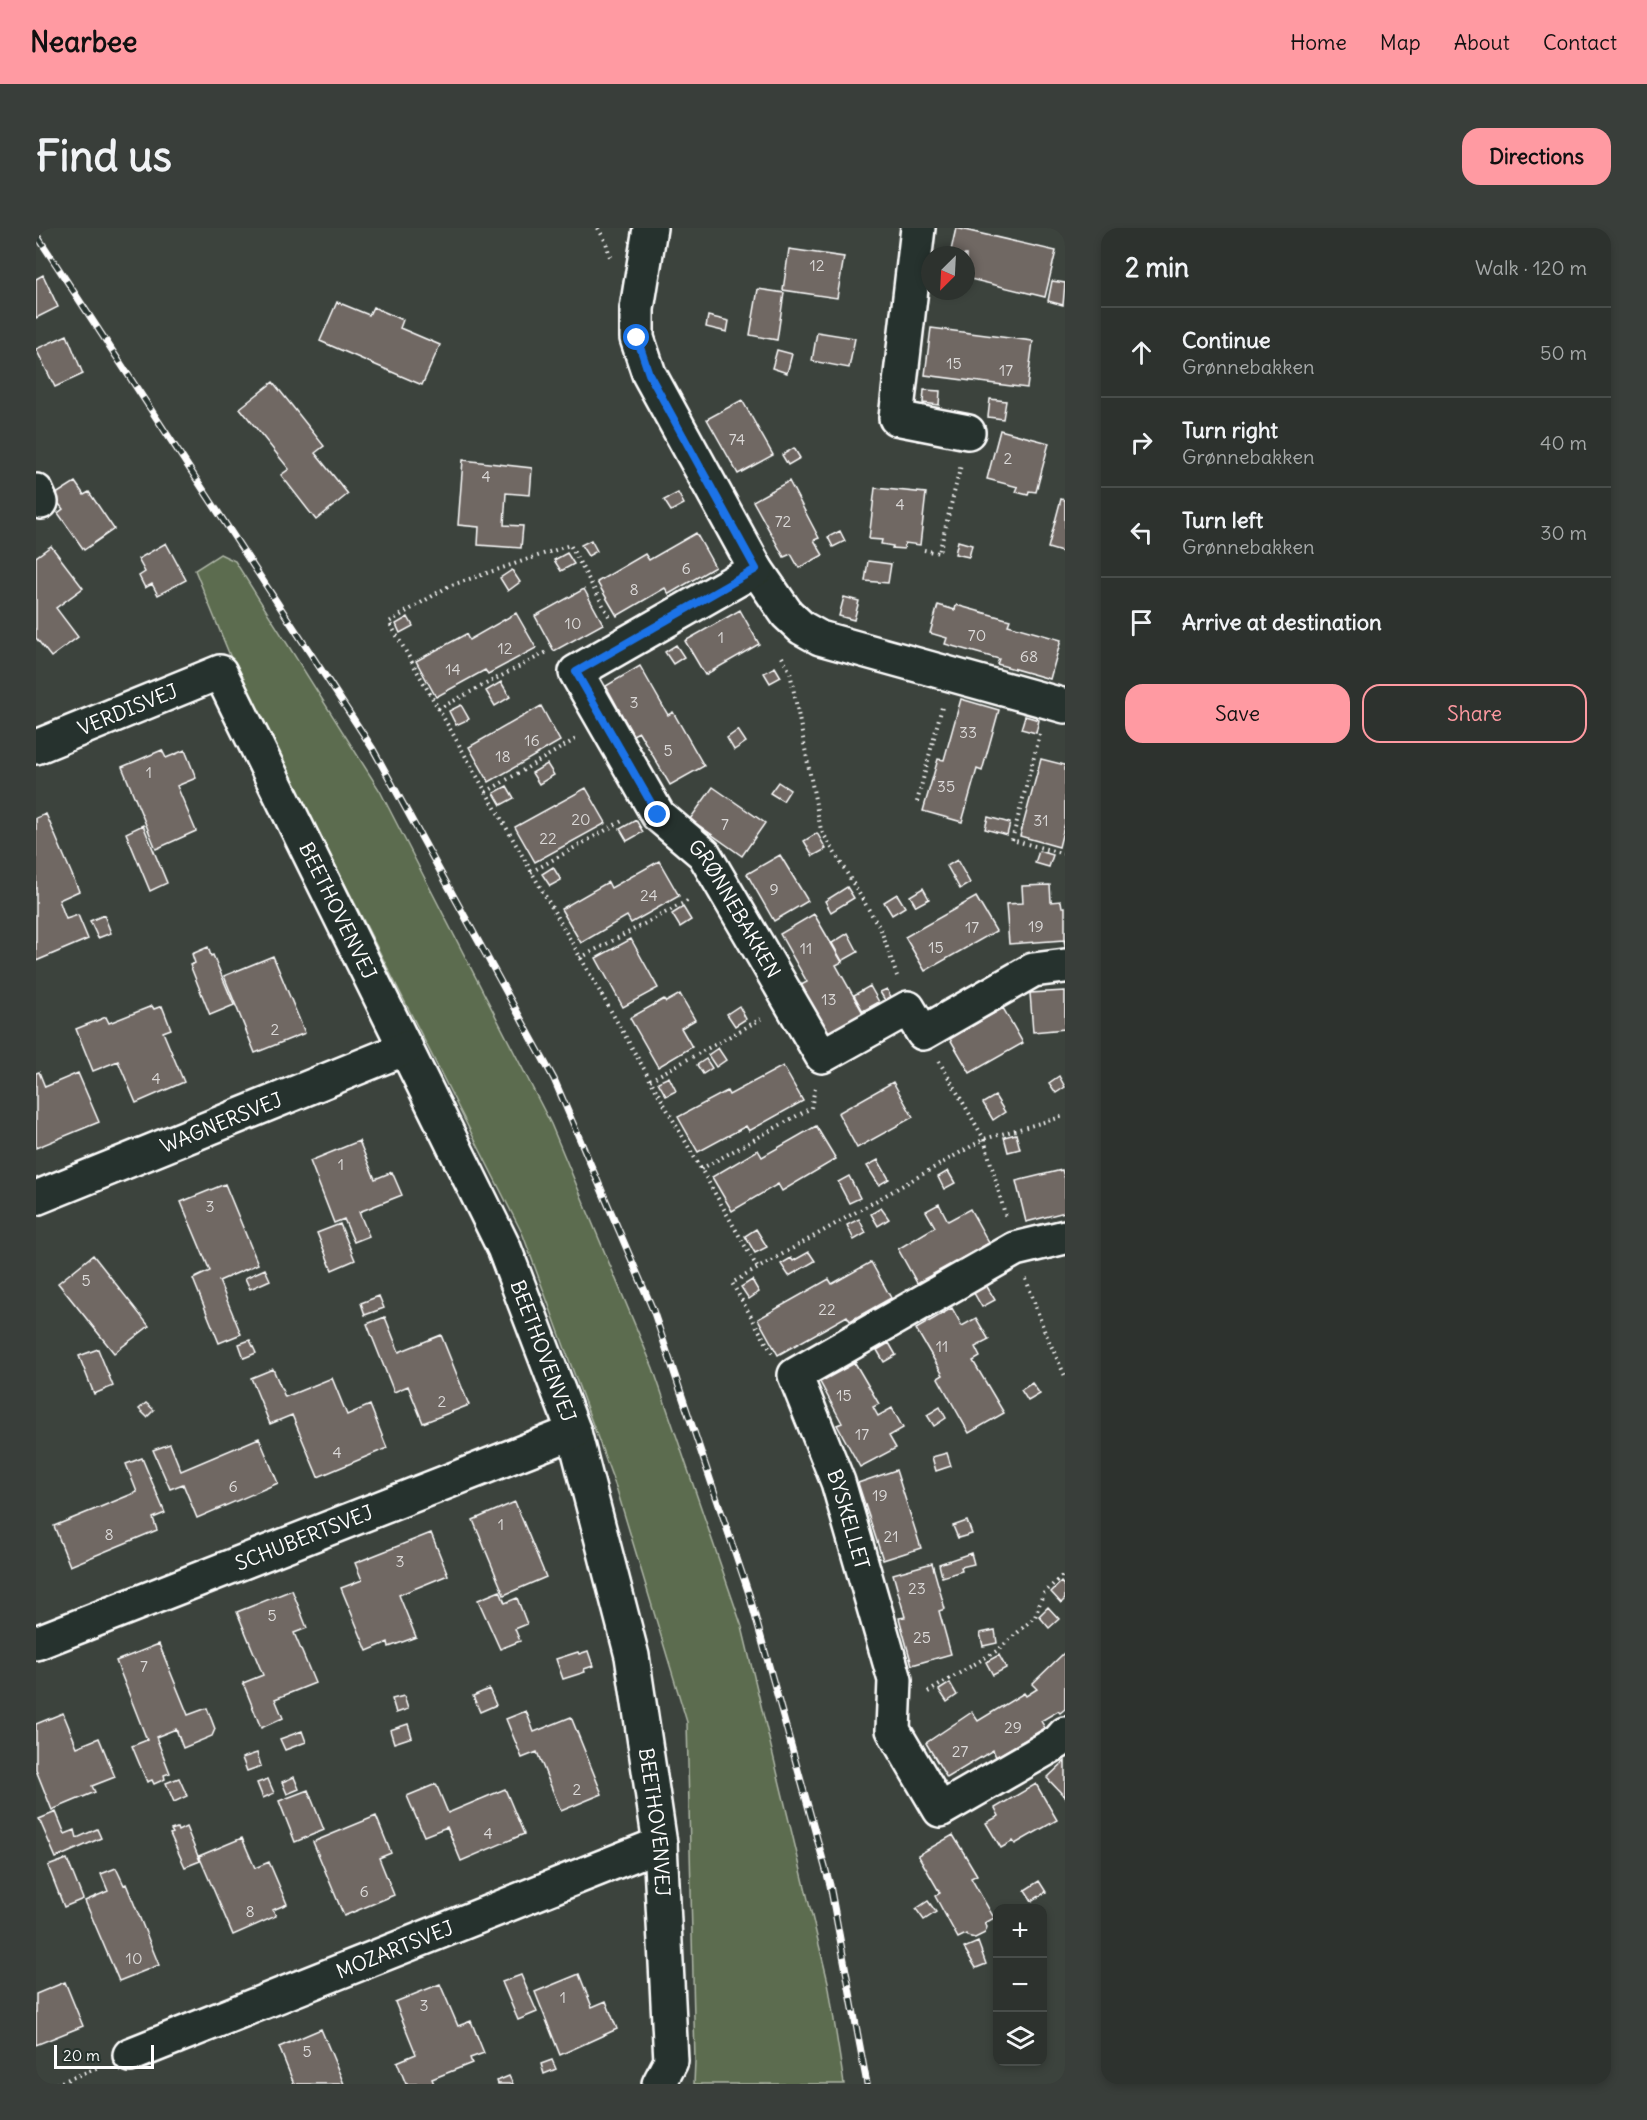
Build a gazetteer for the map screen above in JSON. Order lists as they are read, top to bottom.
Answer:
{
  "streets": {
    "street": [
      "VERDISVEJ",
      "BEETHOVENVEJ",
      "GRØNNEBAKKEN",
      "WAGNERSVEJ",
      "BYSKELLET",
      "SCHUBERTSVEJ",
      "MOZARTSVEJ"
    ]
  },
  "crossings": [
    ["VERDISVEJ", "BEETHOVENVEJ"],
    ["BEETHOVENVEJ", "WAGNERSVEJ"],
    ["BEETHOVENVEJ", "SCHUBERTSVEJ"],
    ["BEETHOVENVEJ", "MOZARTSVEJ"]
  ],
  "house_numbers": [
    "12",
    "15",
    "17",
    "74",
    "2",
    "4",
    "4",
    "72",
    "6",
    "8",
    "10",
    "70",
    "1",
    "12",
    "68",
    "14",
    "3",
    "33",
    "16",
    "5",
    "18",
    "1",
    "35",
    "20",
    "31",
    "7",
    "22",
    "9",
    "24",
    "19",
    "17",
    "15",
    "11",
    "13",
    "2",
    "4",
    "1",
    "3",
    "5",
    "22",
    "11",
    "15",
    "2",
    "17",
    "4",
    "6",
    "19",
    "1",
    "8",
    "21",
    "3",
    "23",
    "5",
    "25",
    "7",
    "29",
    "27",
    "2",
    "4",
    "6",
    "8",
    "10",
    "1",
    "3",
    "5"
  ],
  "scale_bar": "20 m",
  "north": "bottom left",
  "page": {
    "header": "Nearbee",
    "nav": [
      "Home",
      "Map",
      "About",
      "Contact"
    ],
    "buttons": [
      "Directions",
      ["Save", "Share"]
    ],
    "title": "Find us",
    "heading": ["2 min", "Walk · 120 m"],
    "list": [
      ["Continue", "Grønnebakken", "50 m"],
      ["Turn right", "Grønnebakken", "40 m"],
      ["Turn left", "Grønnebakken", "30 m"],
      "Arrive at destination"
    ],
    "map_buttons": ["+", "−"],
    "scale": "20 m"
  }
}
